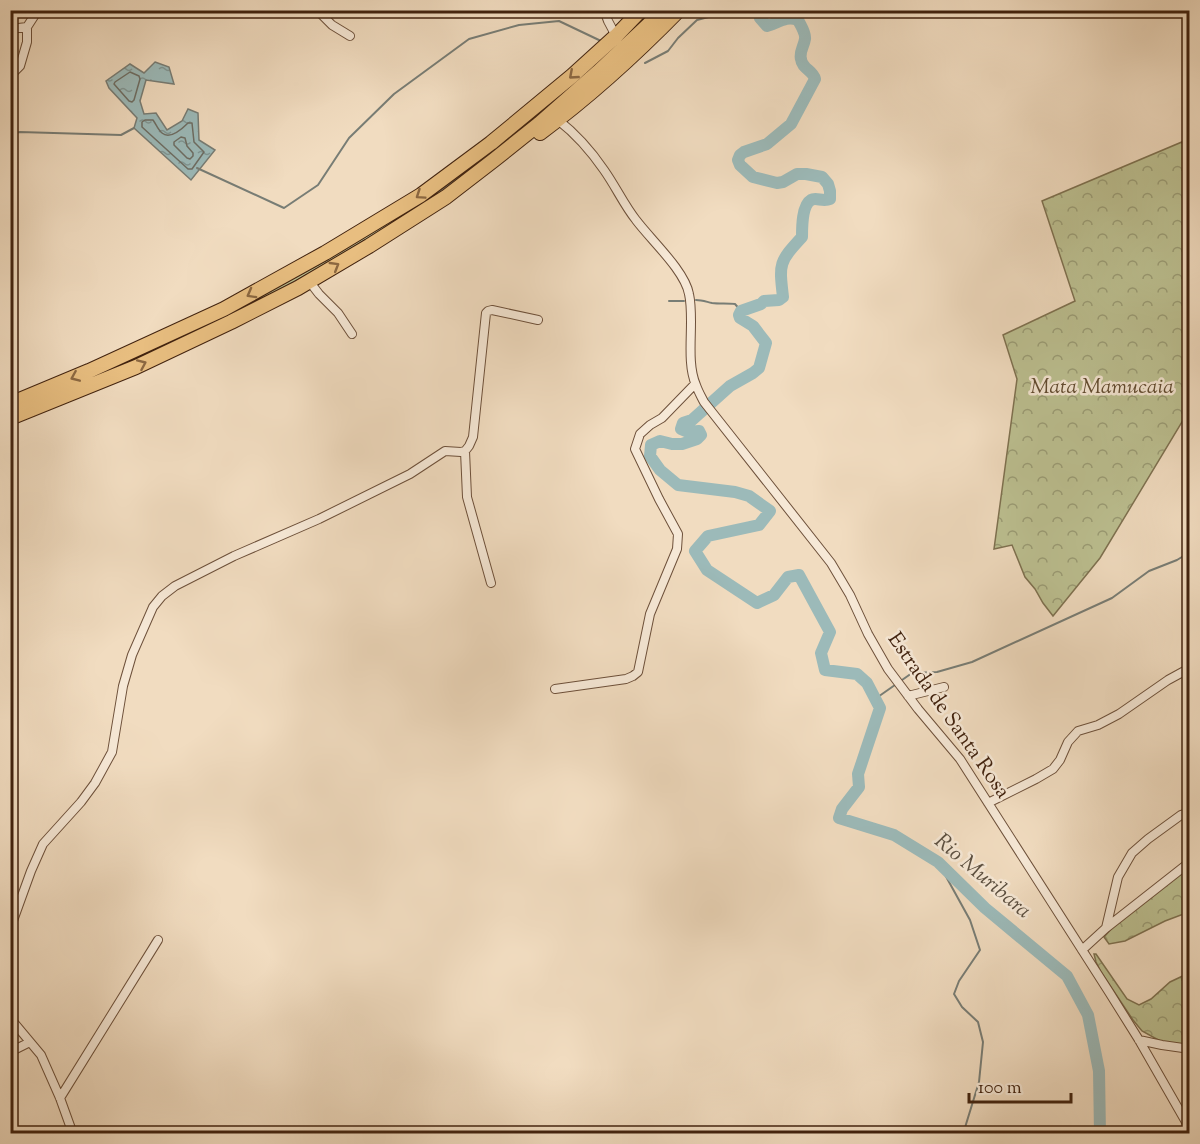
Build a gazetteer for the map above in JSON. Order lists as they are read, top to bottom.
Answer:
{
  "streets": {
    "street": ["Estrada de Santa Rosa"]
  },
  "water": ["Rio Muribara"],
  "parks": ["Mata Mamucaia"],
  "scale_bar": "100 m"
}
